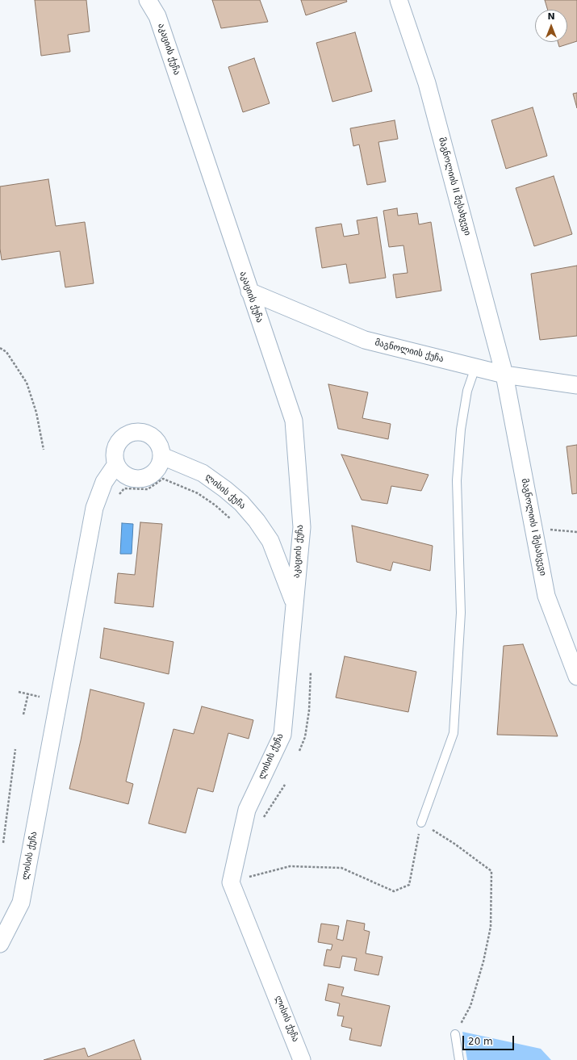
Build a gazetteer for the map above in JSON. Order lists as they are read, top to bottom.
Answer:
{
  "streets": {
    "street": [
      "აკაციის ქუჩა",
      "მაგნოლიის II შესახვევი",
      "მაგნოლიის ქუჩა",
      "ლისის ქუჩა",
      "მაგნოლიის I შესახვევი"
    ]
  },
  "crossings": [
    ["აკაციის ქუჩა", "მაგნოლიის ქუჩა"],
    ["აკაციის ქუჩა", "ლისის ქუჩა"],
    ["მაგნოლიის II შესახვევი", "მაგნოლიის ქუჩა"],
    ["მაგნოლიის II შესახვევი", "მაგნოლიის I შესახვევი"],
    ["მაგნოლიის ქუჩა", "მაგნოლიის I შესახვევი"]
  ],
  "scale_bar": "20 m",
  "north": "top"
}
